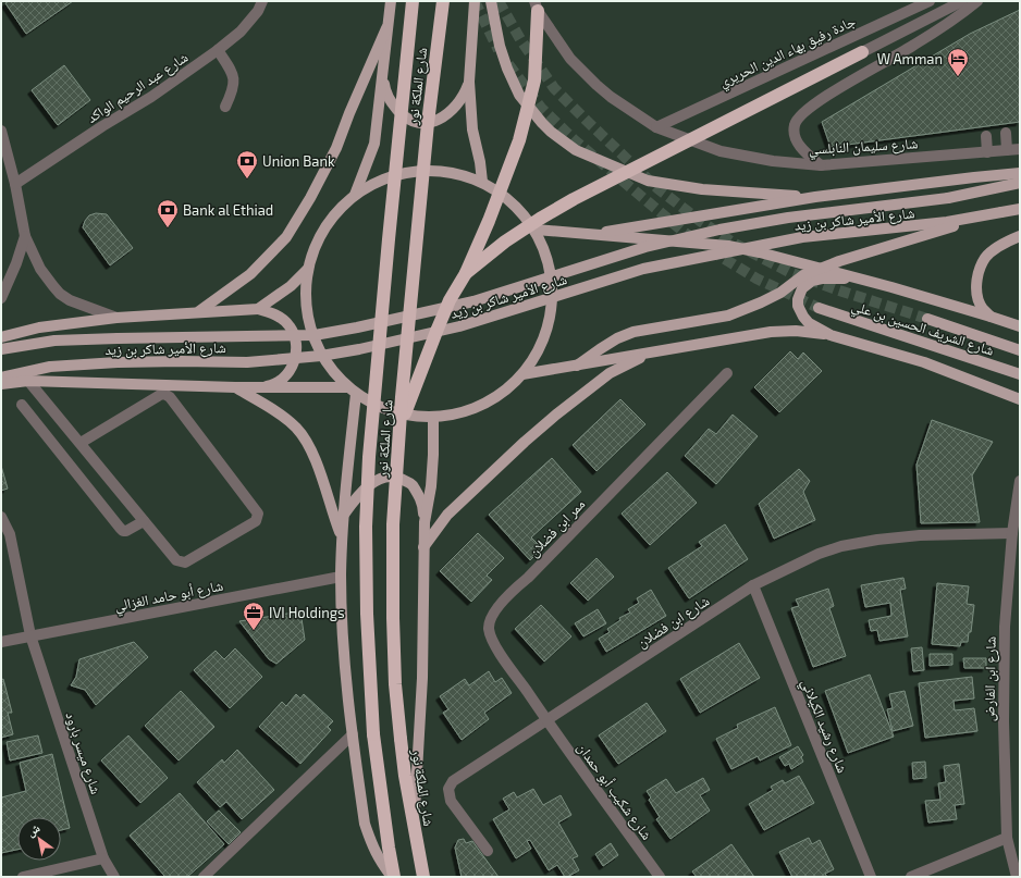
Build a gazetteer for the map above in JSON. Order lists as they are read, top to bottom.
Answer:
{
  "streets": {
    "highway": ["شارع الملكة نور"],
    "main road": ["شارع الأمير شاكر بن زيد", "شارع الشريف الحسين بن علي"],
    "street": [
      "جادة رفيق بهاء الدين الحريري",
      "شارع عبد الرحيم الواكد",
      "شارع سليمان النابلسي",
      "ممر ابن فضلان",
      "شارع أبو حامد الغزالي",
      "شارع ابن فضلان",
      "شارع ابن الفارض",
      "شارع رشيد الكيلاني",
      "شارع ميسر بارود",
      "شارع شكيب أبو حمدان"
    ]
  },
  "crossings": [
    ["جادة رفيق بهاء الدين الحريري", "شارع سليمان النابلسي"],
    ["ممر ابن فضلان", "شارع ابن فضلان"],
    ["ممر ابن فضلان", "شارع شكيب أبو حمدان"],
    ["شارع أبو حامد الغزالي", "شارع ميسر بارود"],
    ["شارع ابن فضلان", "شارع ابن الفارض"],
    ["شارع ابن فضلان", "شارع رشيد الكيلاني"],
    ["شارع ابن فضلان", "شارع شكيب أبو حمدان"]
  ],
  "places": {
    "hotel": ["W Amman"],
    "bank": ["Union Bank", "Bank al Ethiad"],
    "office": ["IVI Holdings"]
  },
  "north": "top left"
}
